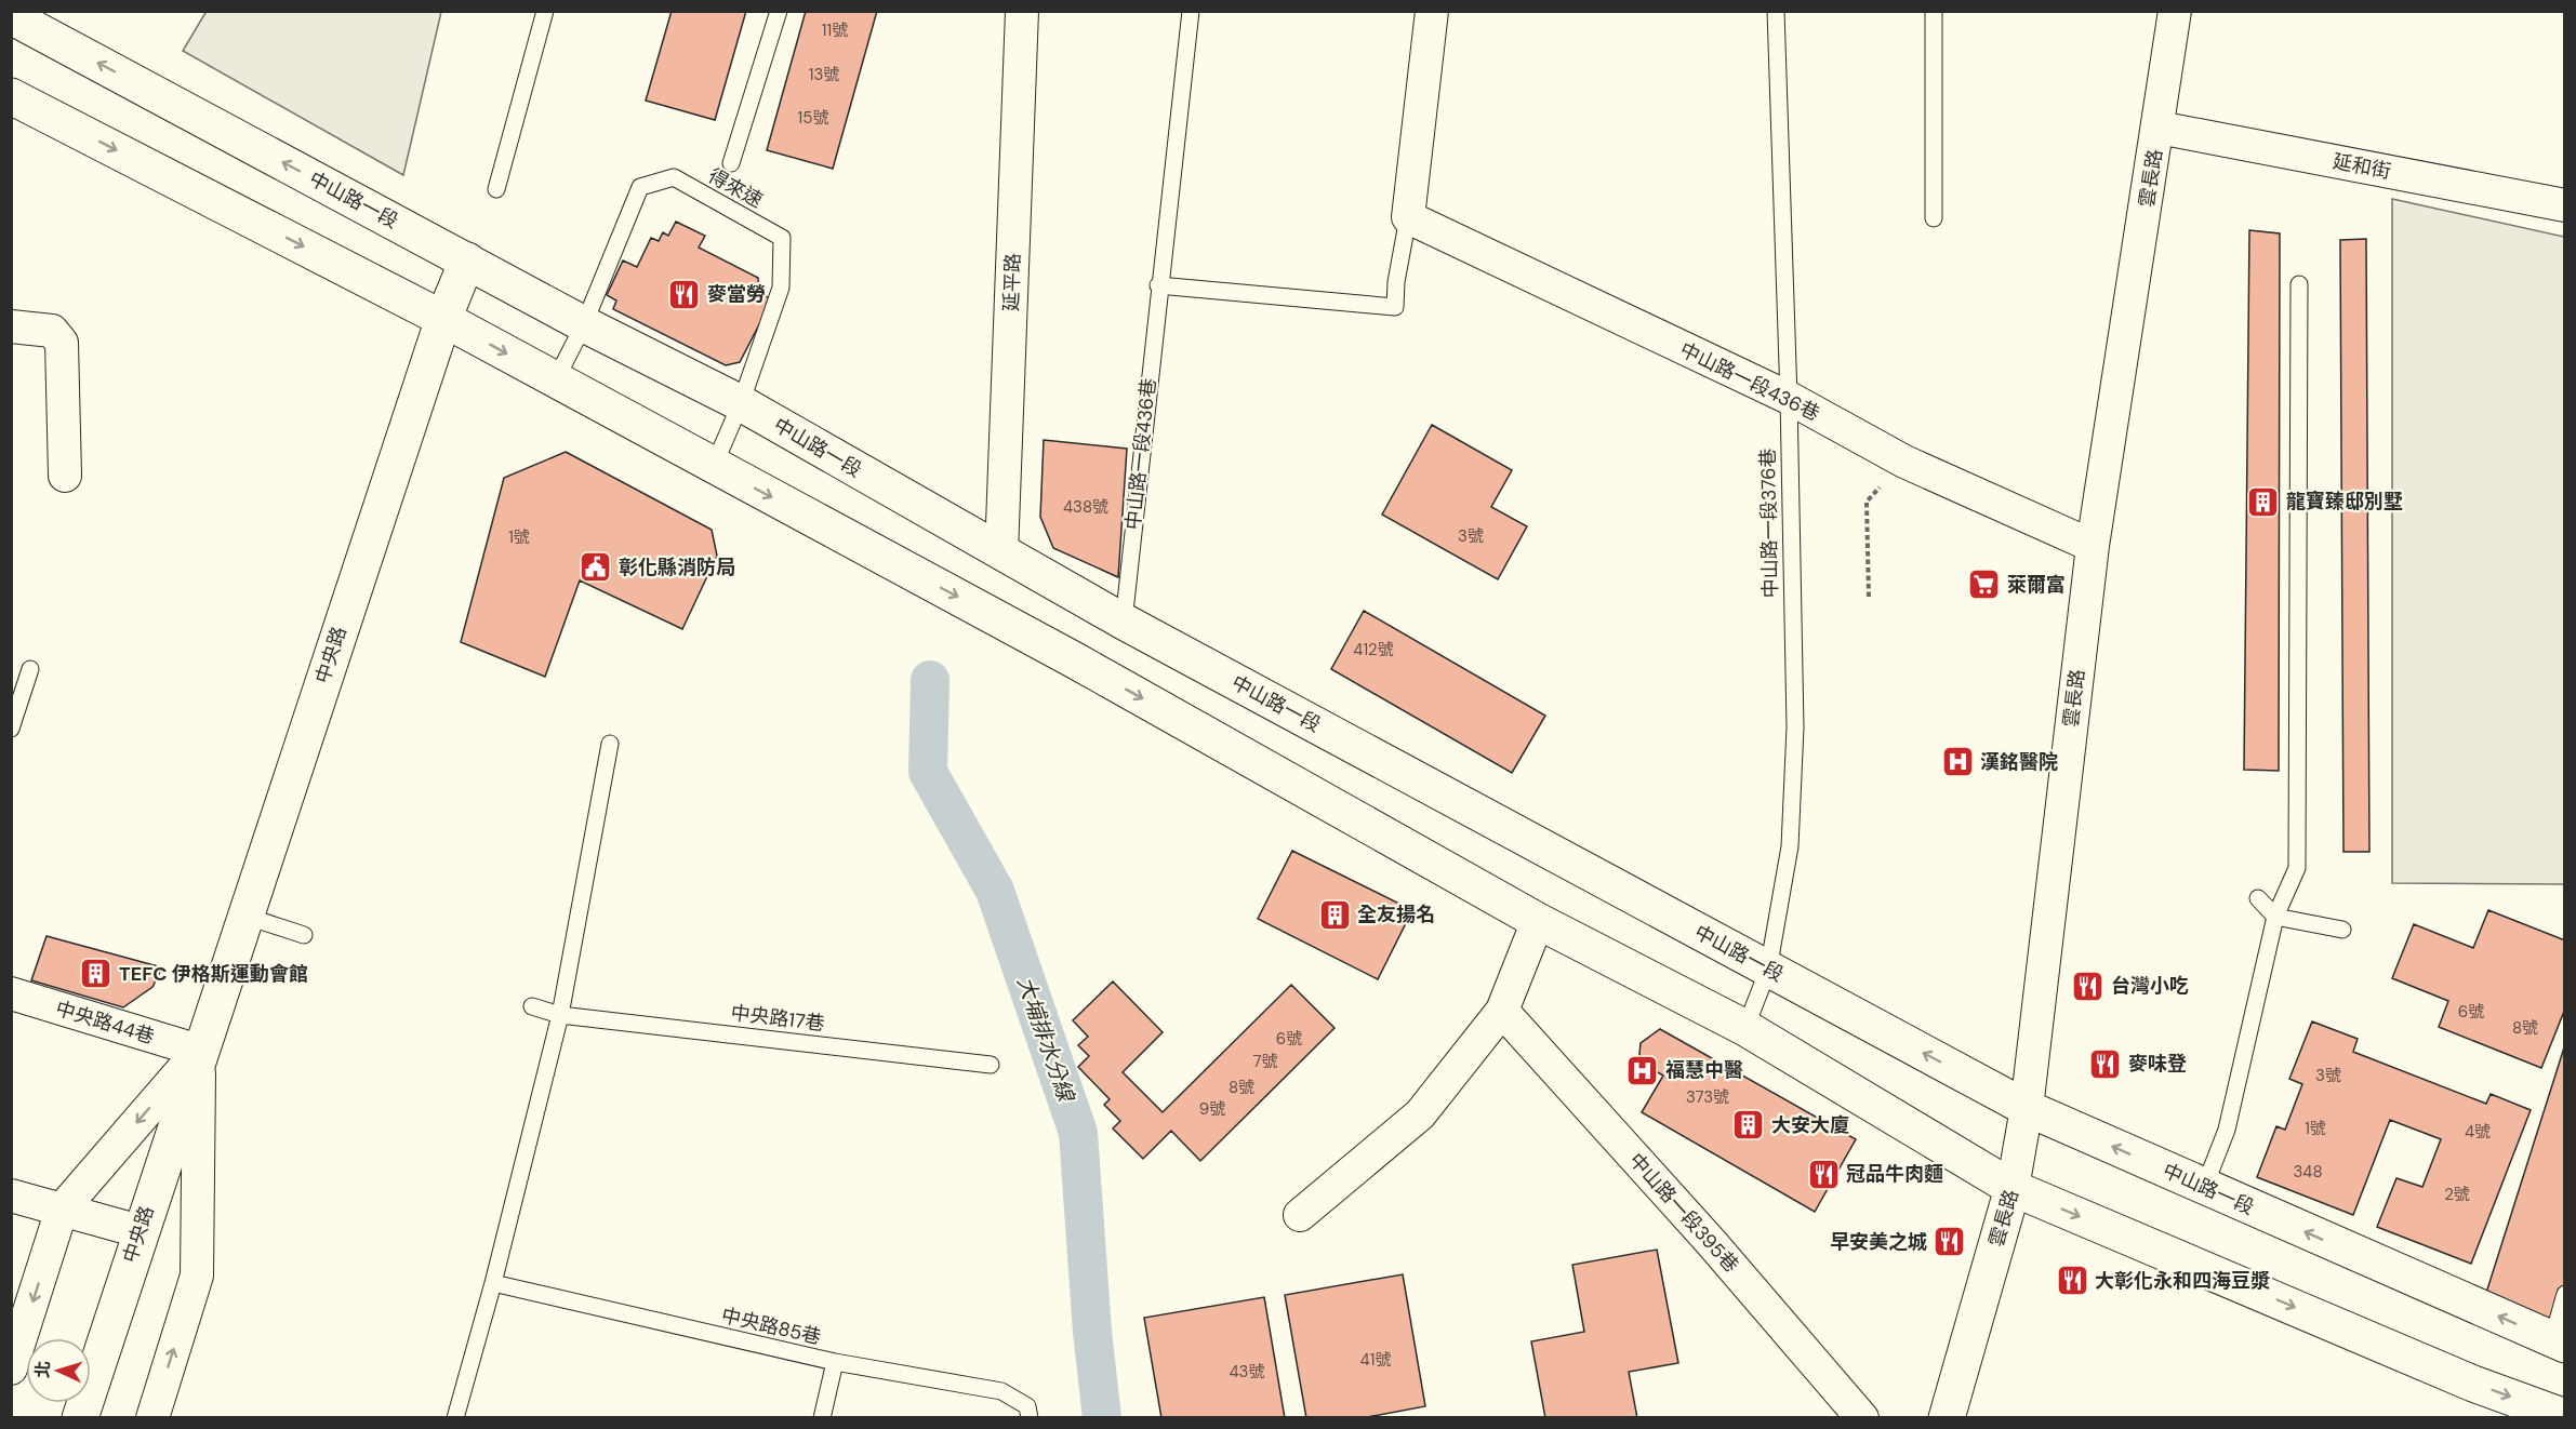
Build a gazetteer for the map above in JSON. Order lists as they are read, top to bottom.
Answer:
{
  "streets": {
    "main road": ["雲長路", "中山路一段", "中央路"],
    "street": [
      "延和街",
      "延平路",
      "中山路一段436巷",
      "中央路44巷",
      "中山路一段395巷"
    ],
    "lane": [
      "得來速",
      "中山路一段376巷",
      "中央路17巷",
      "中央路85巷"
    ]
  },
  "crossings": [
    ["延和街", "雲長路"],
    ["雲長路", "中山路一段"],
    ["雲長路", "中山路一段436巷"],
    ["得來速", "中山路一段"],
    ["中山路一段", "延平路"],
    ["中山路一段", "中山路一段436巷"],
    ["中山路一段", "中山路一段376巷"],
    ["中山路一段", "中央路"],
    ["中山路一段436巷", "中山路一段376巷"],
    ["中央路", "中央路44巷"]
  ],
  "water": ["大埔排水分線"],
  "places": {
    "restaurant": [
      "麥當勞",
      "台灣小吃",
      "麥味登",
      "冠品牛肉麵",
      "早安美之城",
      "大彰化永和四海豆漿"
    ],
    "building": [
      "龍寶臻邸別墅",
      "全友揚名",
      "TEFC 伊格斯運動會館",
      "大安大廈"
    ],
    "public building": ["彰化縣消防局"],
    "supermarket": ["萊爾富"],
    "hospital": ["漢銘醫院", "福慧中醫"]
  },
  "house_numbers": [
    "11號",
    "13號",
    "15號",
    "438號",
    "3號",
    "1號",
    "412號",
    "6號",
    "8號",
    "6號",
    "7號",
    "3號",
    "8號",
    "373號",
    "9號",
    "1號",
    "4號",
    "348",
    "2號",
    "41號",
    "43號"
  ],
  "north": "left"
}
